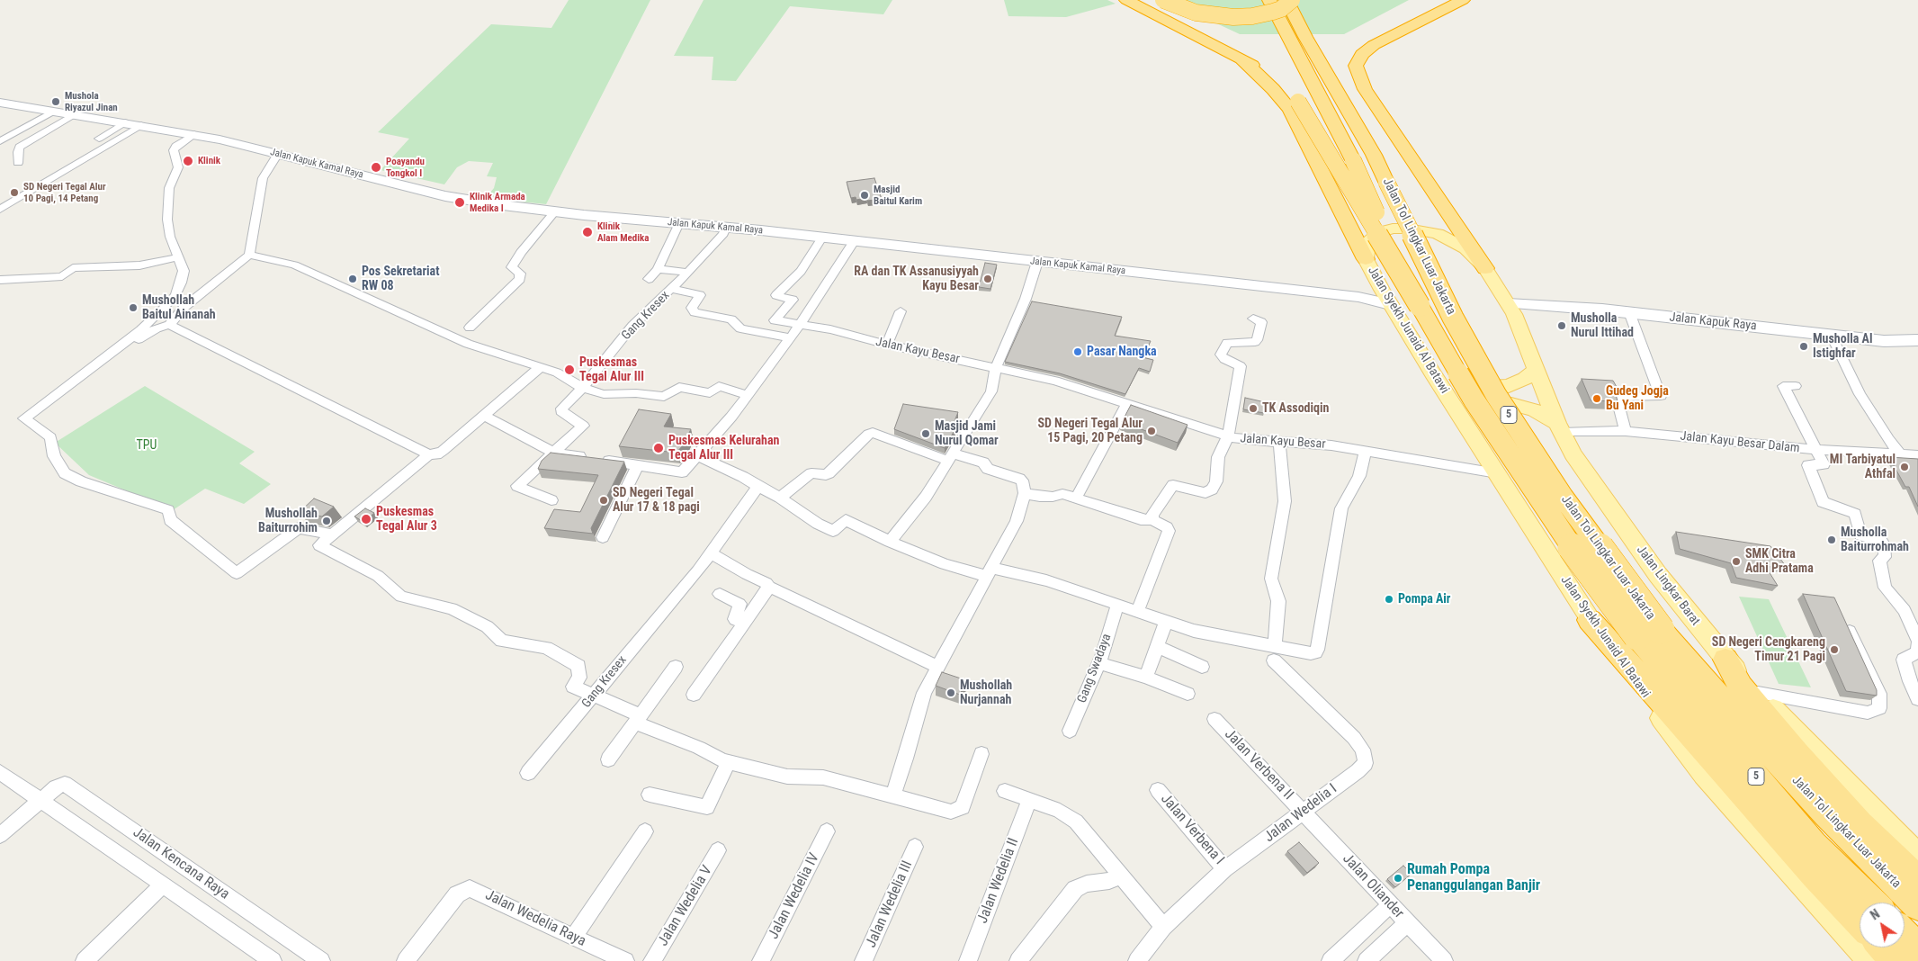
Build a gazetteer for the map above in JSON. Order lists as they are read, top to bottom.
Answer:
{
  "streets": {
    "highway": ["Jalan Tol Lingkar Luar Jakarta", "5"],
    "main road": [
      "Jalan Kapuk Kamal Raya",
      "Jalan Kapuk Raya",
      "Jalan Syekh Junaid Al Batawi",
      "Jalan Lingkar Barat"
    ],
    "street": [
      "Gang Kresex",
      "Jalan Kayu Besar",
      "Jalan Kayu Besar Dalam",
      "Gang Swadaya",
      "Jalan Verbena II",
      "Jalan Wedelia I",
      "Jalan Verbena I",
      "Jalan Kencana Raya",
      "Jalan Wedelia II",
      "Jalan Oliander",
      "Jalan Wedelia IV",
      "Jalan Wedelia III",
      "Jalan Wedelia V",
      "Jalan Wedelia Raya"
    ]
  },
  "crossings": [
    ["Jalan Kapuk Kamal Raya", "Gang Kresex"],
    ["Jalan Kapuk Kamal Raya", "Jalan Syekh Junaid Al Batawi"],
    ["Jalan Kapuk Kamal Raya", "Jalan Kayu Besar"],
    ["Jalan Kapuk Raya", "Jalan Lingkar Barat"],
    ["Jalan Syekh Junaid Al Batawi", "Jalan Kayu Besar"],
    ["Jalan Syekh Junaid Al Batawi", "Jalan Lingkar Barat"],
    ["Jalan Kayu Besar Dalam", "Jalan Lingkar Barat"],
    ["Jalan Verbena II", "Jalan Wedelia I"],
    ["Jalan Verbena II", "Jalan Oliander"],
    ["Jalan Wedelia I", "Jalan Verbena I"],
    ["Jalan Wedelia I", "Jalan Oliander"]
  ],
  "parks": ["TPU"],
  "places": [
    "Mushola Riyazul Jinan",
    "Klinik",
    "Poayandu Tongkol I",
    "SD Negeri Tegal Alur 10 Pagi, 14 Petang",
    "Masjid Baitul Karim",
    "Klinik Armada Medika I",
    "Klinik Alam Medika",
    "Pos Sekretariat RW 08",
    "RA dan TK Assanusiyyah Kayu Besar",
    "Mushollah Baitul Ainanah",
    "Musholla Nurul Ittihad",
    "Musholla Al Istighfar",
    "Pasar Nangka",
    "Puskesmas Tegal Alur III",
    "Gudeg Jogja Bu Yani",
    "TK Assodiqin",
    "SD Negeri Tegal Alur 15 Pagi, 20 Petang",
    "Masjid Jami Nurul Qomar",
    "Puskesmas Kelurahan Tegal Alur III",
    "MI Tarbiyatul Athfal",
    "SD Negeri Tegal Alur 17 & 18 pagi",
    "Puskesmas Tegal Alur 3",
    "Mushollah Baiturrohim",
    "Musholla Baiturrohmah",
    "SMK Citra Adhi Pratama",
    "Pompa Air",
    "SD Negeri Cengkareng Timur 21 Pagi",
    "Mushollah Nurjannah",
    "Rumah Pompa Penanggulangan Banjir"
  ],
  "north": "top left"
}
